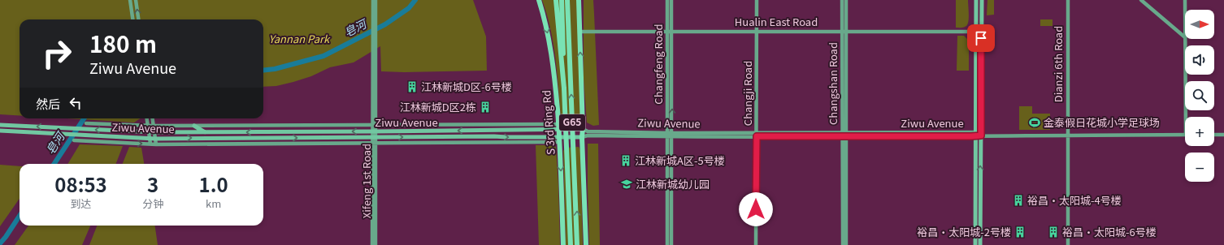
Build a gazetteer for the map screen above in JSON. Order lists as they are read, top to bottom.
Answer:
{
  "streets": {
    "highway": ["S 3rd Ring Rd", "G65"],
    "main road": ["Ziwu Avenue"],
    "street": [
      "Hualin East Road",
      "Changfeng Road",
      "Dianzi 6th Road",
      "Changshan Road",
      "Changji Road",
      "Xifeng 1st Road"
    ]
  },
  "crossings": [
    ["Hualin East Road", "Changfeng Road"],
    ["Hualin East Road", "Changshan Road"],
    ["Hualin East Road", "Changji Road"],
    ["Changfeng Road", "Ziwu Avenue"],
    ["Dianzi 6th Road", "Ziwu Avenue"],
    ["Changshan Road", "Ziwu Avenue"],
    ["Changji Road", "Ziwu Avenue"],
    ["Ziwu Avenue", "S 3rd Ring Rd"],
    ["Ziwu Avenue", "Xifeng 1st Road"]
  ],
  "water": ["皂河"],
  "parks": ["Yannan Park"],
  "places": {
    "building": [
      "江林新城D区-6号楼",
      "江林新城D区2栋",
      "江林新城A区-5号楼",
      "裕昌·太阳城-4号楼",
      "裕昌·太阳城-2号楼",
      "裕昌·太阳城-6号楼"
    ],
    "sports": ["金泰假日花城小学足球场"],
    "school or university": ["江林新城幼儿园"]
  },
  "north": "right",
  "page": {
    "map_buttons": ["+", "−"],
    "turn": ["180 m", "Ziwu Avenue"],
    "then": "然后",
    "eta": [
      "08:53",
      "到达",
      "3",
      "分钟",
      "1.0",
      "km"
    ]
  }
}
